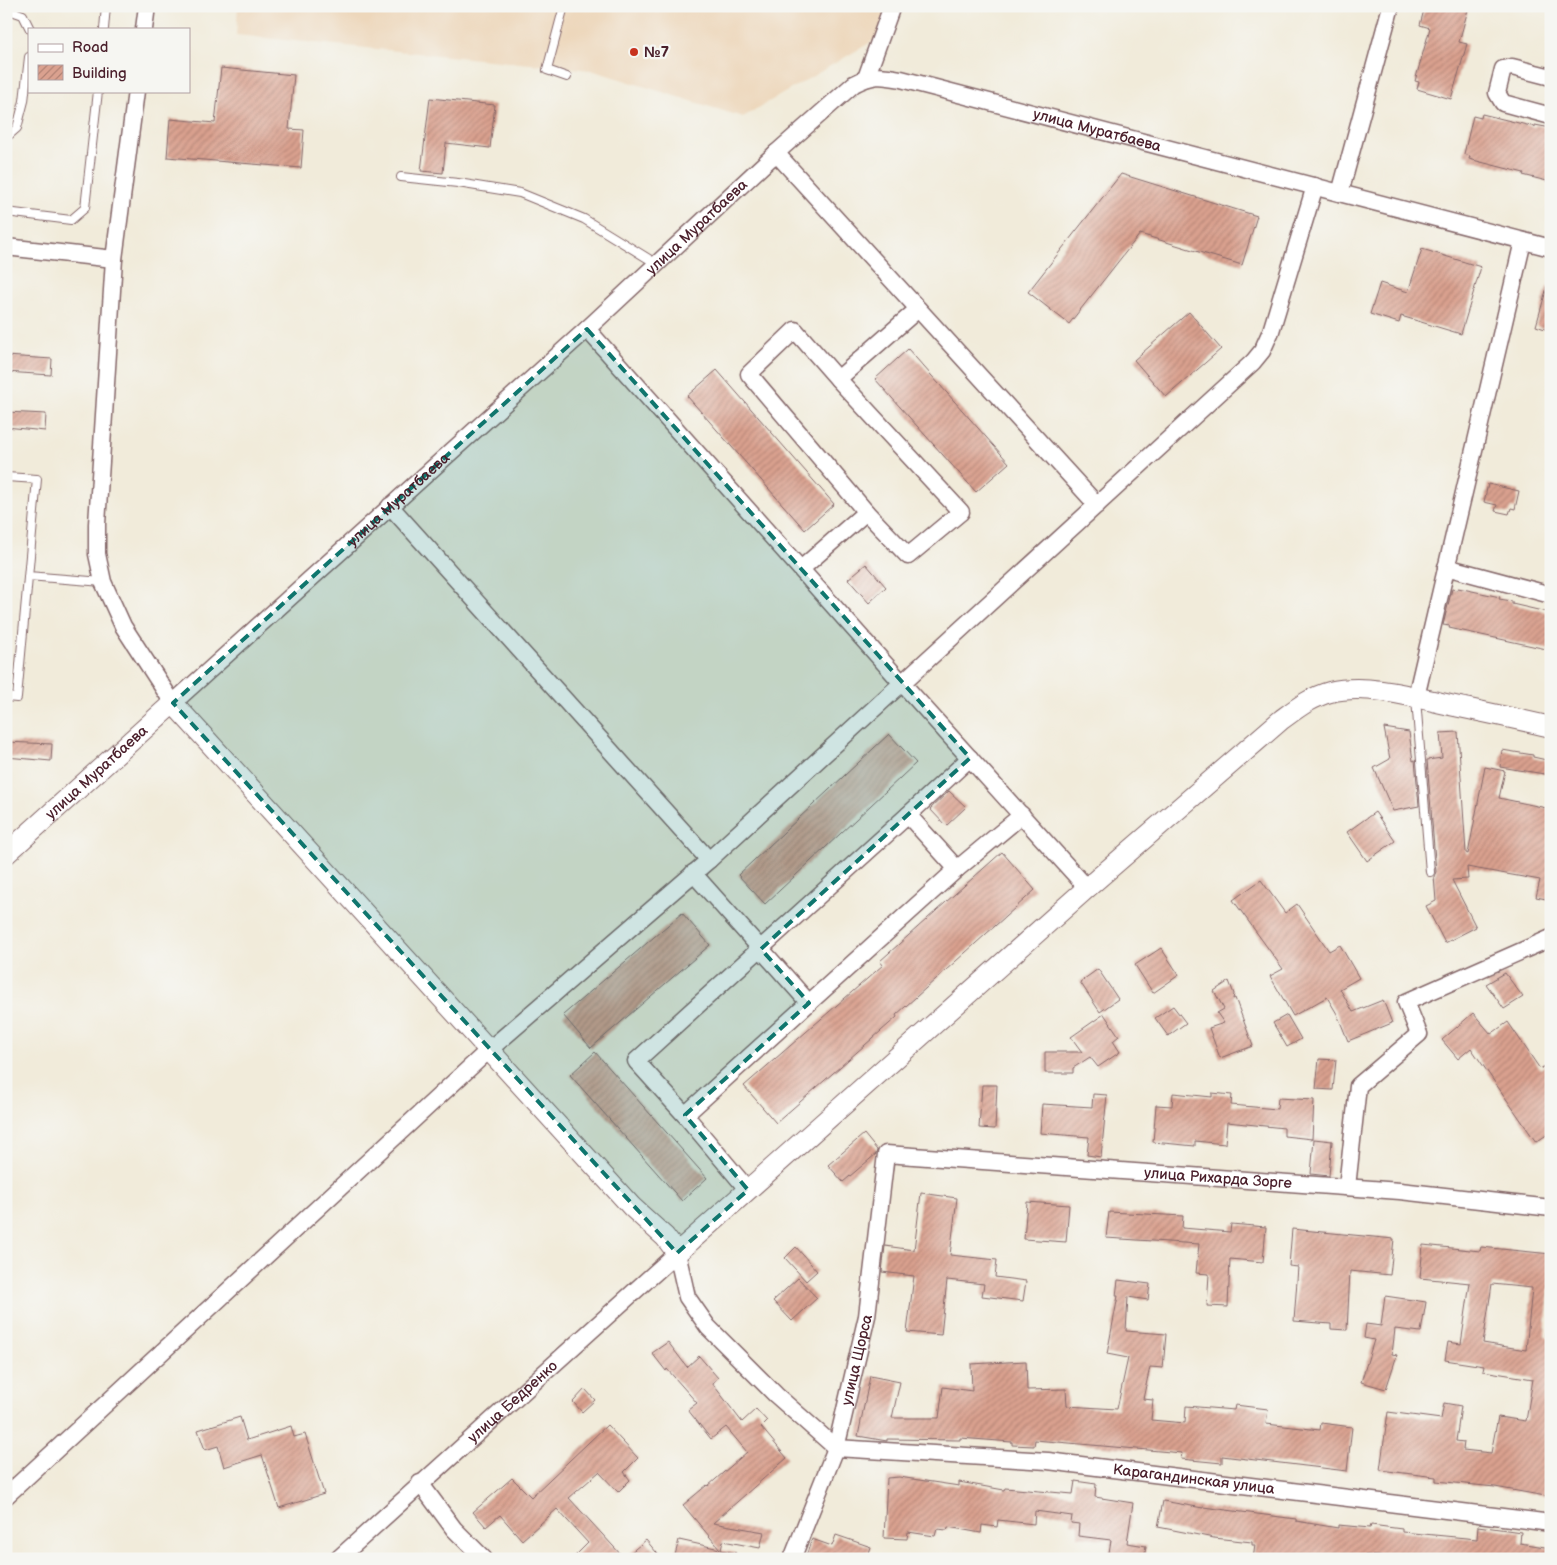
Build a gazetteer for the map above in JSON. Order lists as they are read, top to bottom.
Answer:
{
  "streets": {
    "street": [
      "улица Муратбаева",
      "улица Рихарда Зорге",
      "улица Щорса",
      "улица Бедренко",
      "Карагандинская улица"
    ]
  },
  "crossings": [
    ["улица Рихарда Зорге", "улица Щорса"],
    ["улица Щорса", "Карагандинская улица"]
  ],
  "places": ["№7"],
  "legend": ["Road", "Building"]
}
